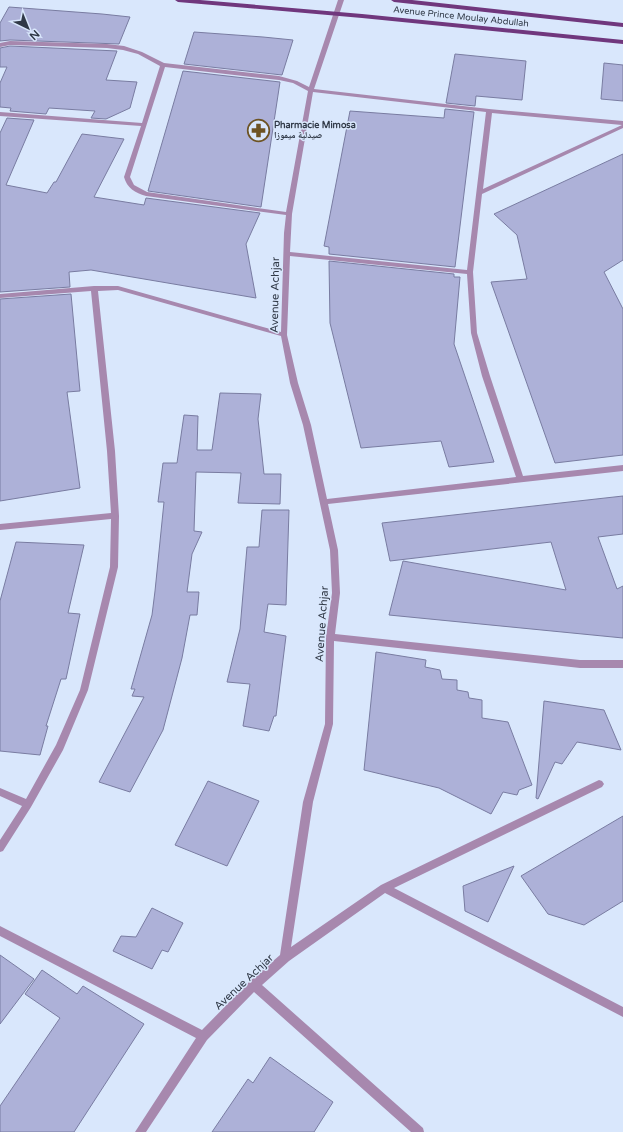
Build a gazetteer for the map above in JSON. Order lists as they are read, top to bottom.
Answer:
{
  "streets": {
    "main road": ["Avenue Prince Moulay Abdullah"],
    "street": ["Avenue Achjar"]
  },
  "crossings": [
    ["Avenue Prince Moulay Abdullah", "Avenue Achjar"]
  ],
  "places": {
    "pharmacy": ["Pharmacie Mimosa صيدلية ميموزا"]
  },
  "north": "bottom right"
}
